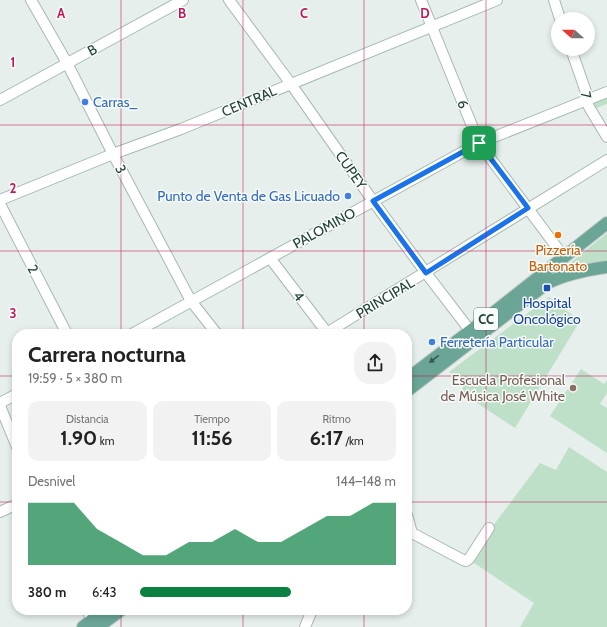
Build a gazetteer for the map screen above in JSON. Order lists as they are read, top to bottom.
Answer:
{
  "streets": {
    "main road": ["CC"],
    "street": [
      "B",
      "7",
      "CENTRAL",
      "6",
      "3",
      "CUPEY",
      "PALOMINO",
      "2",
      "4",
      "PRINCIPAL"
    ]
  },
  "crossings": [
    ["B", "3"],
    ["7", "PALOMINO"],
    ["CENTRAL", "6"],
    ["CENTRAL", "3"],
    ["CENTRAL", "CUPEY"],
    ["6", "PALOMINO"],
    ["6", "PRINCIPAL"],
    ["6", "CC"],
    ["3", "PALOMINO"],
    ["CUPEY", "PALOMINO"],
    ["CUPEY", "PRINCIPAL"],
    ["CUPEY", "CC"],
    ["PALOMINO", "4"]
  ],
  "places": {
    "other": [
      "Carras_",
      "Punto de Venta de Gas Licuado",
      "Pizzería Bartonato",
      "Ferretería Particular",
      "Escuela Profesional de Música José White"
    ],
    "transit": ["Hospital Oncológico"]
  },
  "north": "left",
  "page": {
    "heading": ["Carrera nocturna", "19:59 · 5 × 380 m"],
    "stats": [
      ["Distancia", "1.90 km"],
      ["Tiempo", "11:56"],
      ["Ritmo", "6:17 /km"]
    ],
    "chart": ["Desnivel", "144–148 m"],
    "list": [
      {
        "name": "380 m",
        "note": "6:43"
      }
    ]
  },
  "grid": {
    "columns": [
      "A",
      "B",
      "C",
      "D"
    ],
    "rows": ["1", "2", "3"]
  }
}
